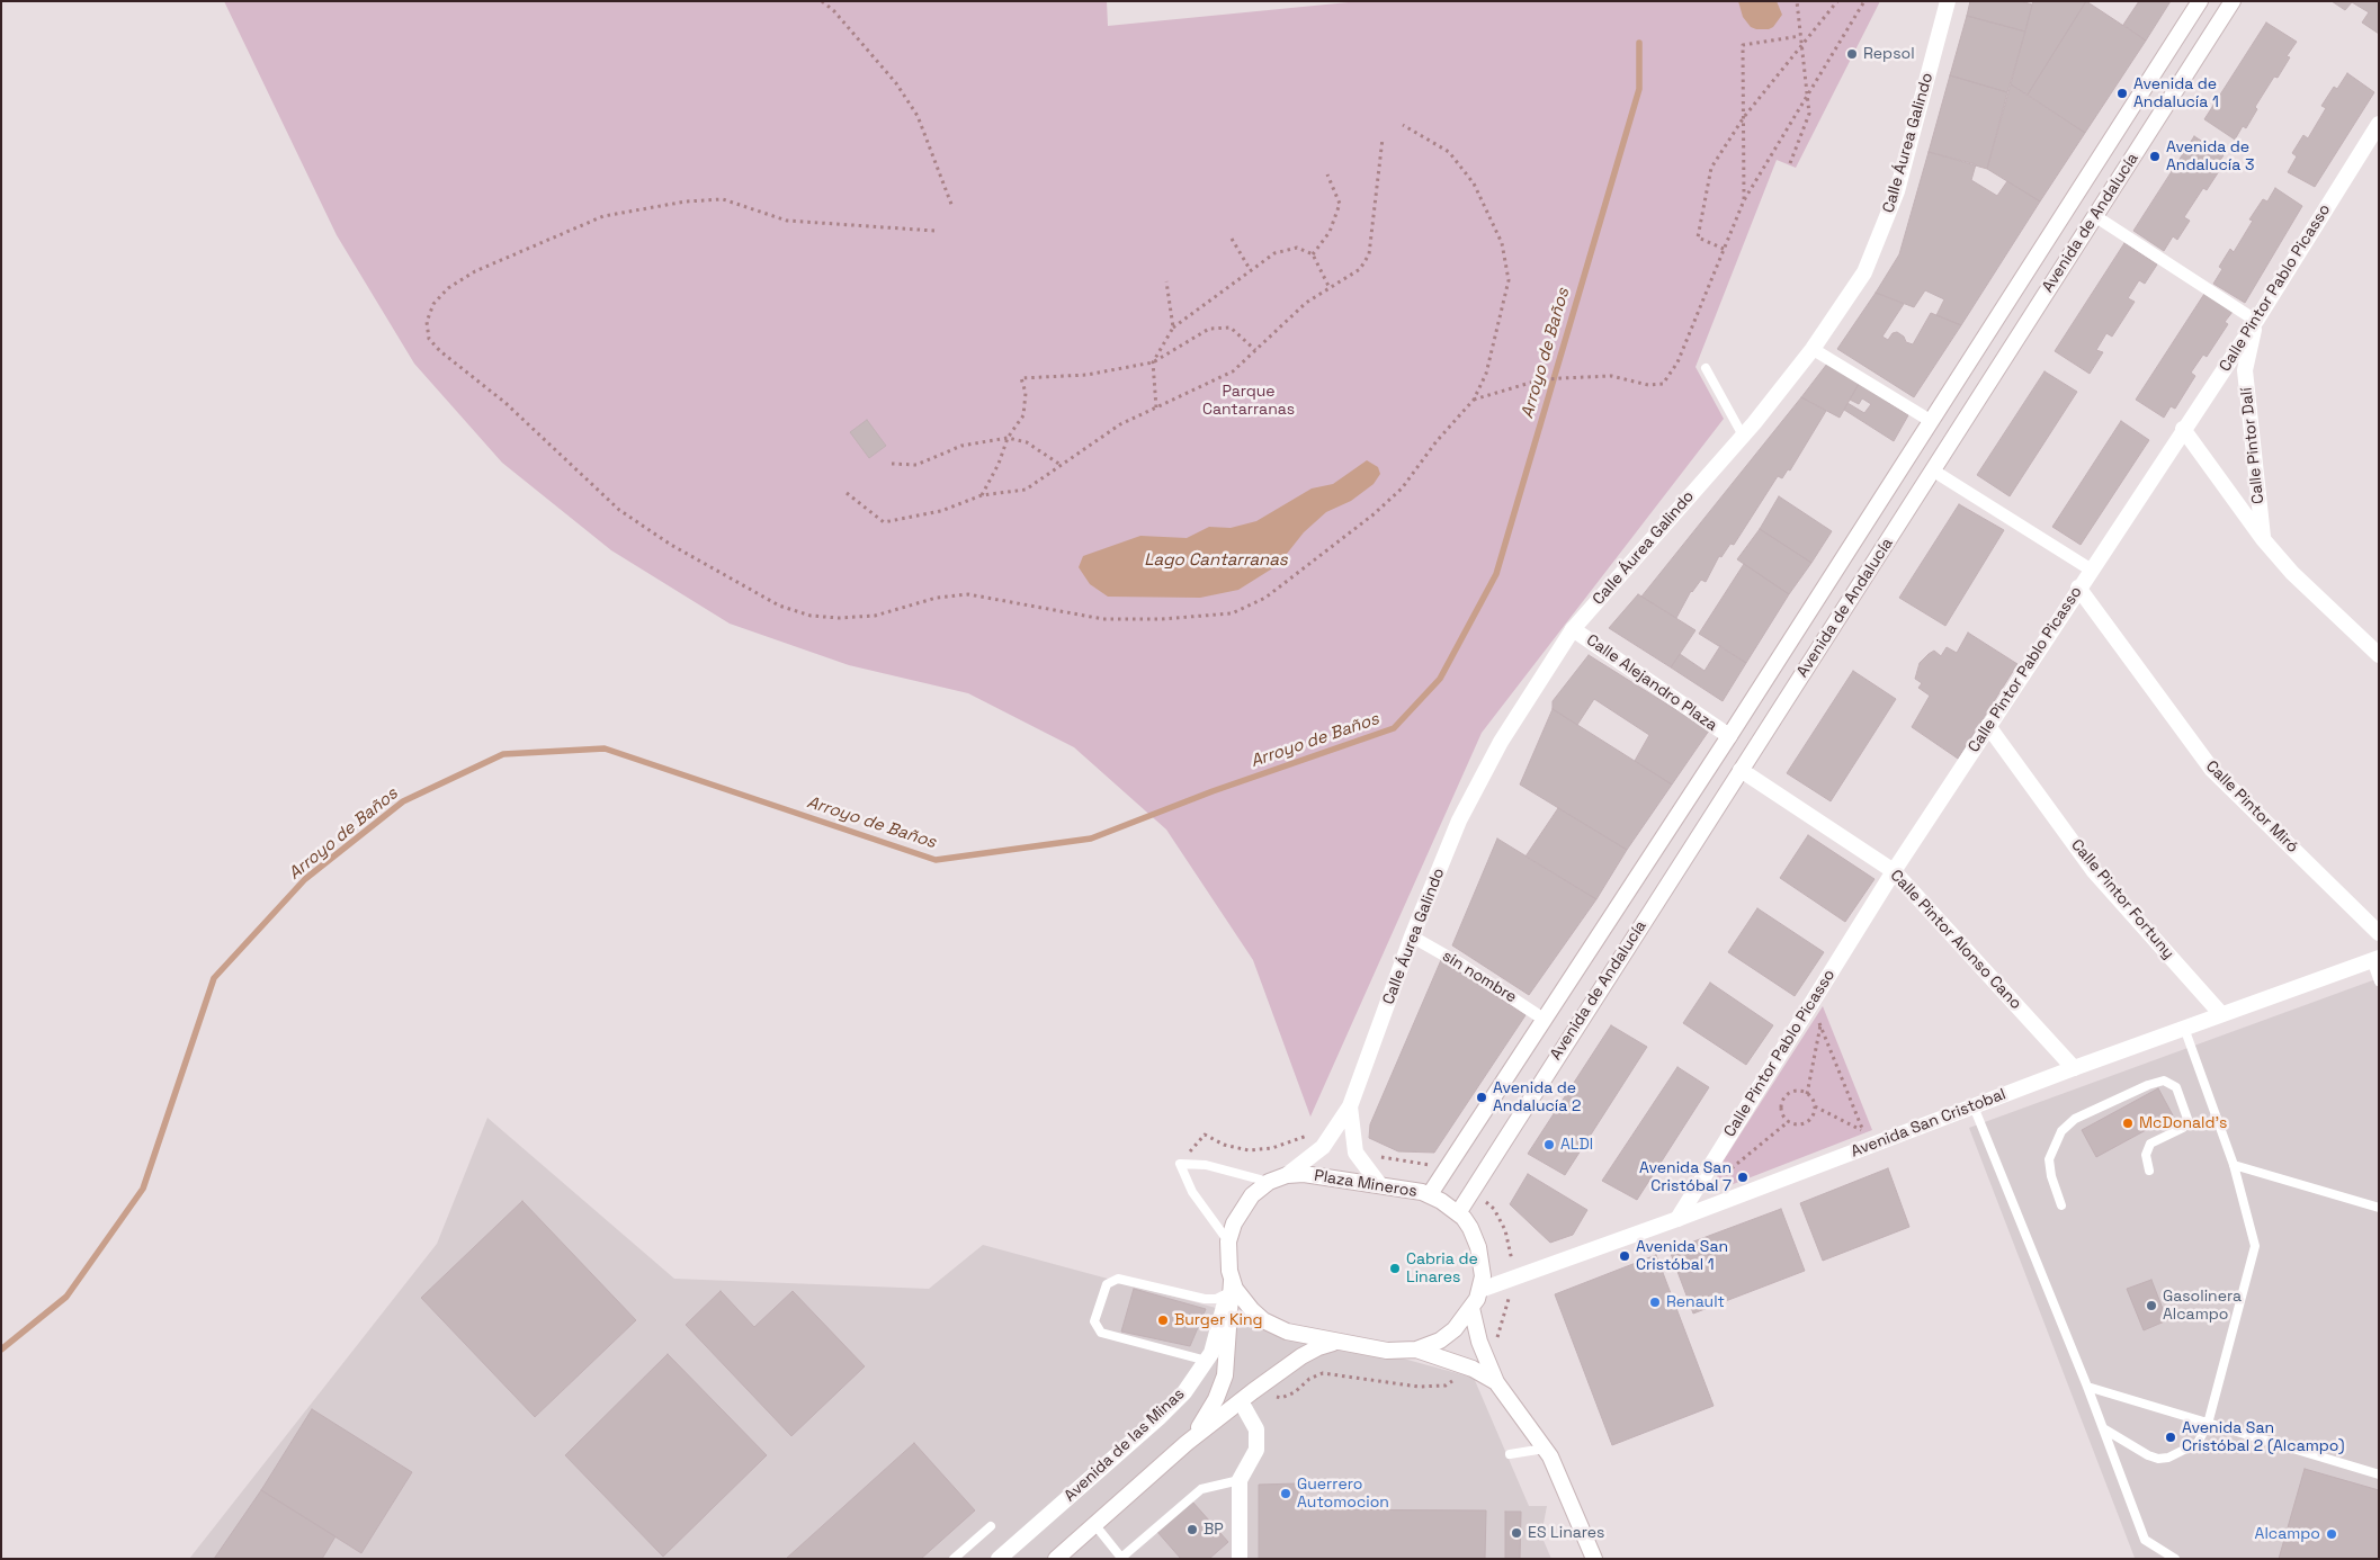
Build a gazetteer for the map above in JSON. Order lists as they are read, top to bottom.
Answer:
{
  "streets": {
    "street": [
      "Calle Áurea Galindo",
      "Avenida de Andalucía",
      "Calle Pintor Pablo Picasso",
      "Calle Pintor Dalí",
      "Calle Alejandro Plaza",
      "Calle Pintor Miró",
      "Calle Pintor Fortuny",
      "Calle Pintor Alonso Cano",
      "sin nombre",
      "Avenida San Cristobal",
      "Plaza Mineros",
      "Avenida de las Minas"
    ]
  },
  "crossings": [
    ["Calle Áurea Galindo", "Calle Alejandro Plaza"],
    ["Calle Áurea Galindo", "sin nombre"],
    ["Avenida de Andalucía", "Calle Alejandro Plaza"],
    ["Avenida de Andalucía", "Calle Pintor Alonso Cano"],
    ["Avenida de Andalucía", "sin nombre"],
    ["Avenida de Andalucía", "Plaza Mineros"],
    ["Calle Pintor Pablo Picasso", "Calle Pintor Dalí"],
    ["Calle Pintor Pablo Picasso", "Calle Pintor Miró"],
    ["Calle Pintor Pablo Picasso", "Calle Pintor Fortuny"],
    ["Calle Pintor Pablo Picasso", "Calle Pintor Alonso Cano"],
    ["Calle Pintor Pablo Picasso", "Avenida San Cristobal"],
    ["Calle Pintor Fortuny", "Avenida San Cristobal"],
    ["Calle Pintor Alonso Cano", "Avenida San Cristobal"],
    ["Avenida San Cristobal", "Plaza Mineros"],
    ["Plaza Mineros", "Avenida de las Minas"]
  ],
  "water": ["Arroyo de Baños", "Lago Cantarranas"],
  "parks": ["Parque Cantarranas"],
  "places": [
    "Repsol",
    "Avenida de Andalucía 1",
    "Avenida de Andalucía 3",
    "Avenida de Andalucía 2",
    "McDonald's",
    "ALDI",
    "Avenida San Cristóbal 7",
    "Avenida San Cristóbal 1",
    "Cabria de Linares",
    "Renault",
    "Gasolinera Alcampo",
    "Burger King",
    "Avenida San Cristóbal 2 (Alcampo)",
    "Guerrero Automocion",
    "BP",
    "ES Linares",
    "Alcampo"
  ]
}
